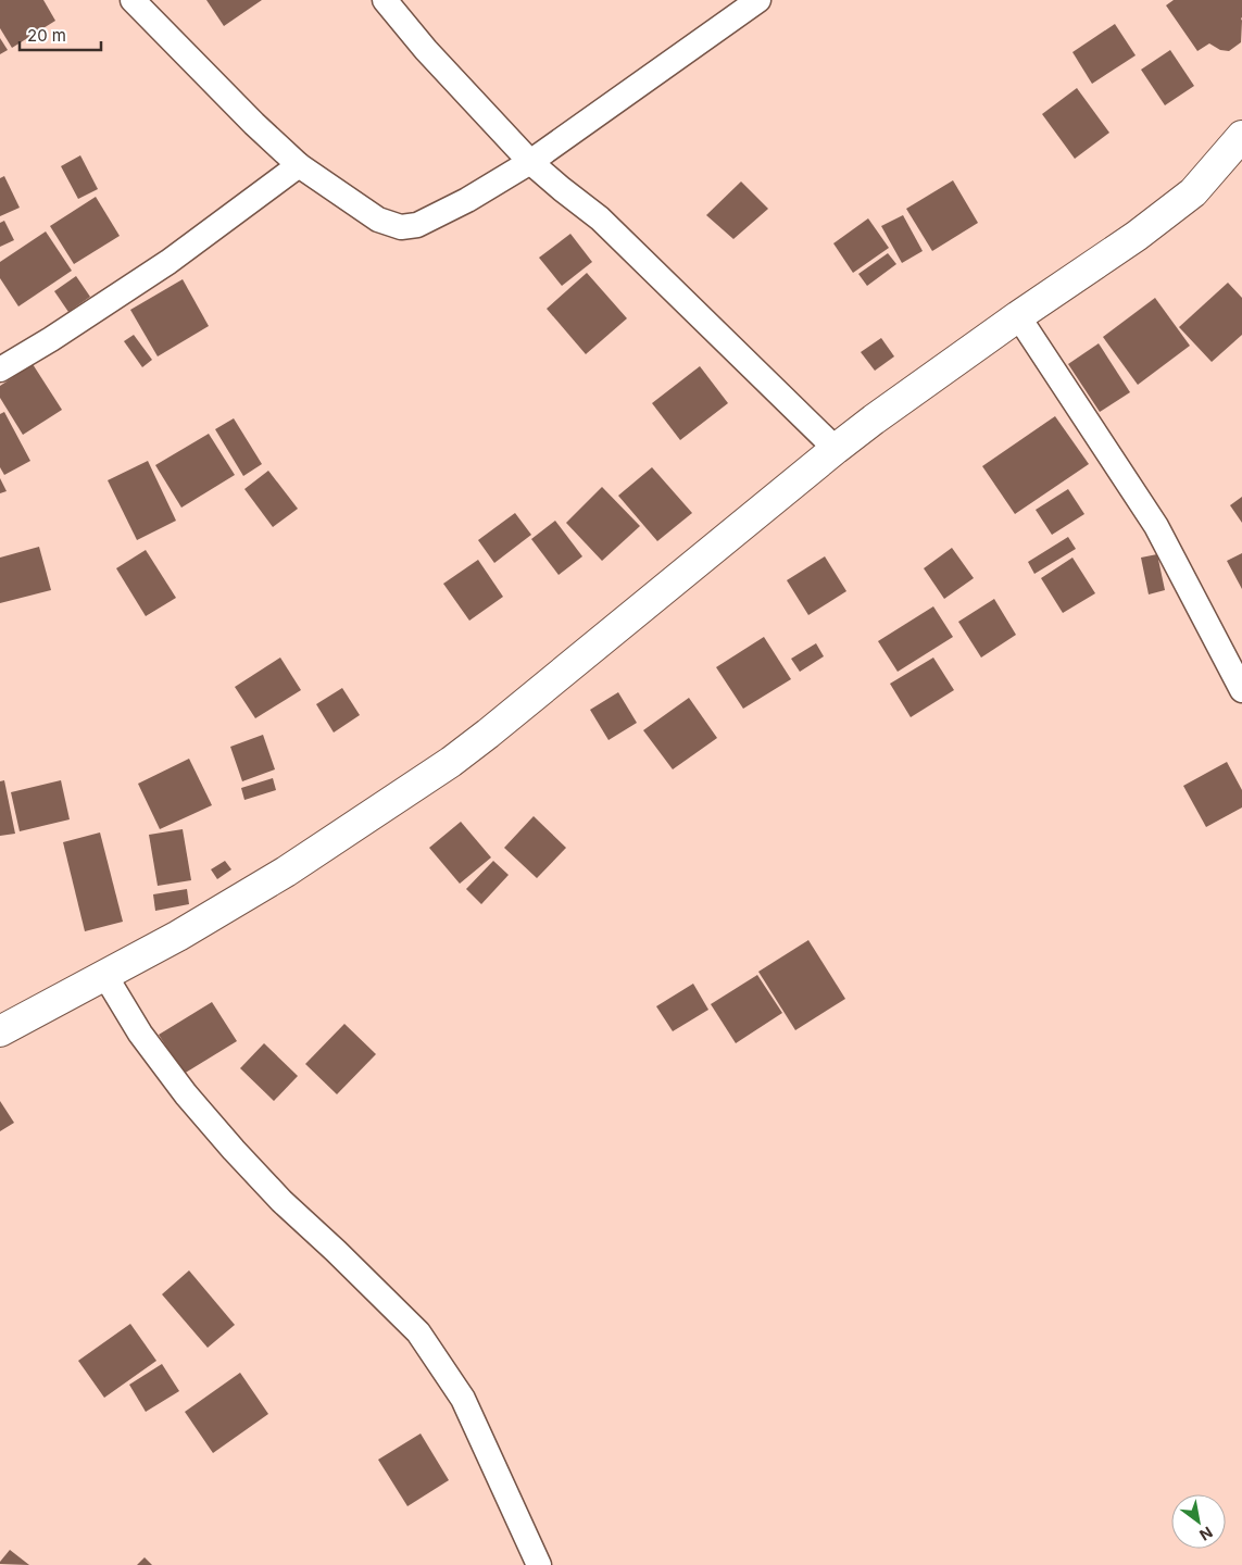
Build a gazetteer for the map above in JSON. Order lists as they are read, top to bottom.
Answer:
{
  "scale_bar": "20 m",
  "north": "bottom right"
}
